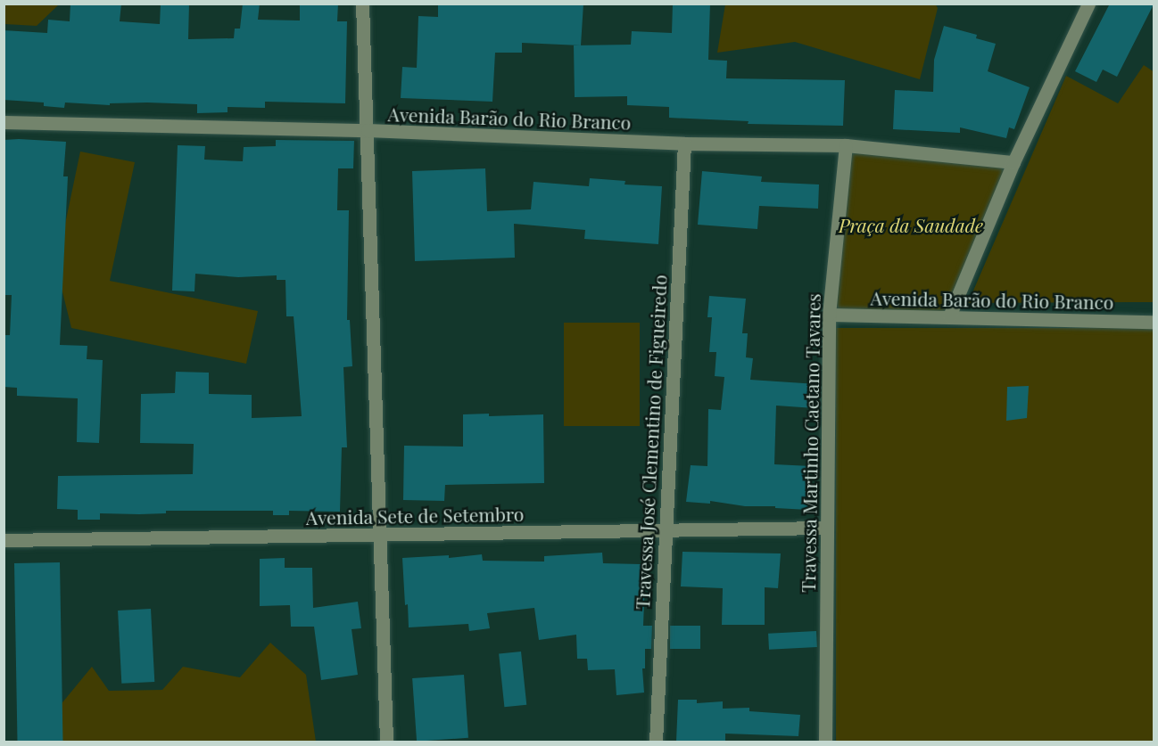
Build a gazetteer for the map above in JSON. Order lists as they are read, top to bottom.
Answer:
{
  "streets": {
    "street": [
      "Avenida Barão do Rio Branco",
      "Travessa José Clementino de Figueiredo",
      "Travessa Martinho Caetano Tavares",
      "Avenida Sete de Setembro"
    ]
  },
  "crossings": [
    ["Avenida Barão do Rio Branco", "Travessa José Clementino de Figueiredo"],
    ["Avenida Barão do Rio Branco", "Travessa Martinho Caetano Tavares"],
    ["Travessa José Clementino de Figueiredo", "Avenida Sete de Setembro"],
    ["Travessa Martinho Caetano Tavares", "Avenida Sete de Setembro"]
  ],
  "parks": ["Praça da Saudade"]
}
